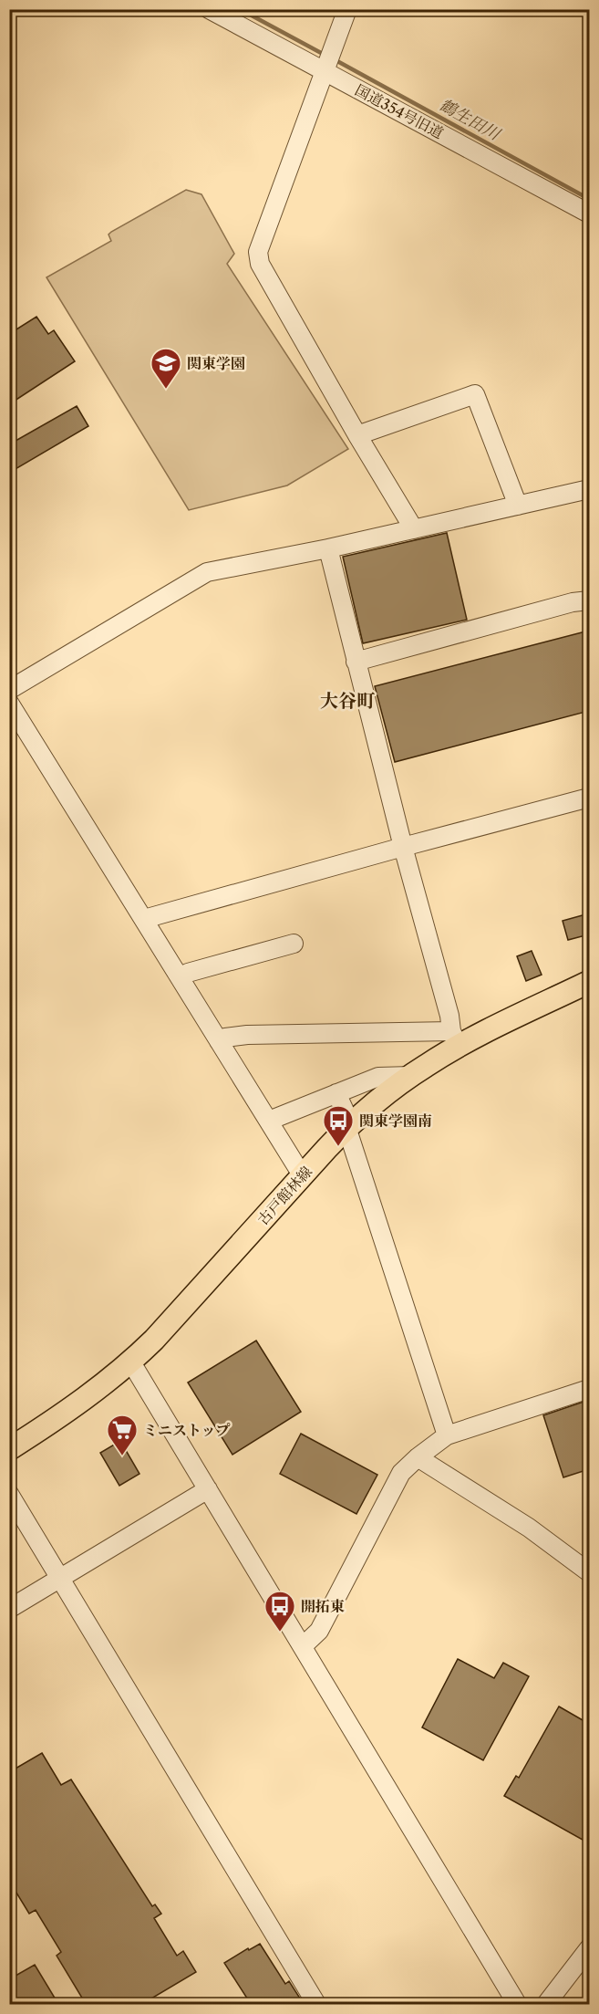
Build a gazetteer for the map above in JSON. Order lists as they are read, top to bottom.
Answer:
{
  "streets": {
    "main road": ["古戸館林線"],
    "street": ["国道354号旧道"]
  },
  "districts": ["大谷町"],
  "water": ["鶴生田川"],
  "places": {
    "school or university": ["関東学園"],
    "bus stop": ["関東学園南", "開拓東"],
    "supermarket": ["ミニストップ"]
  }
}
